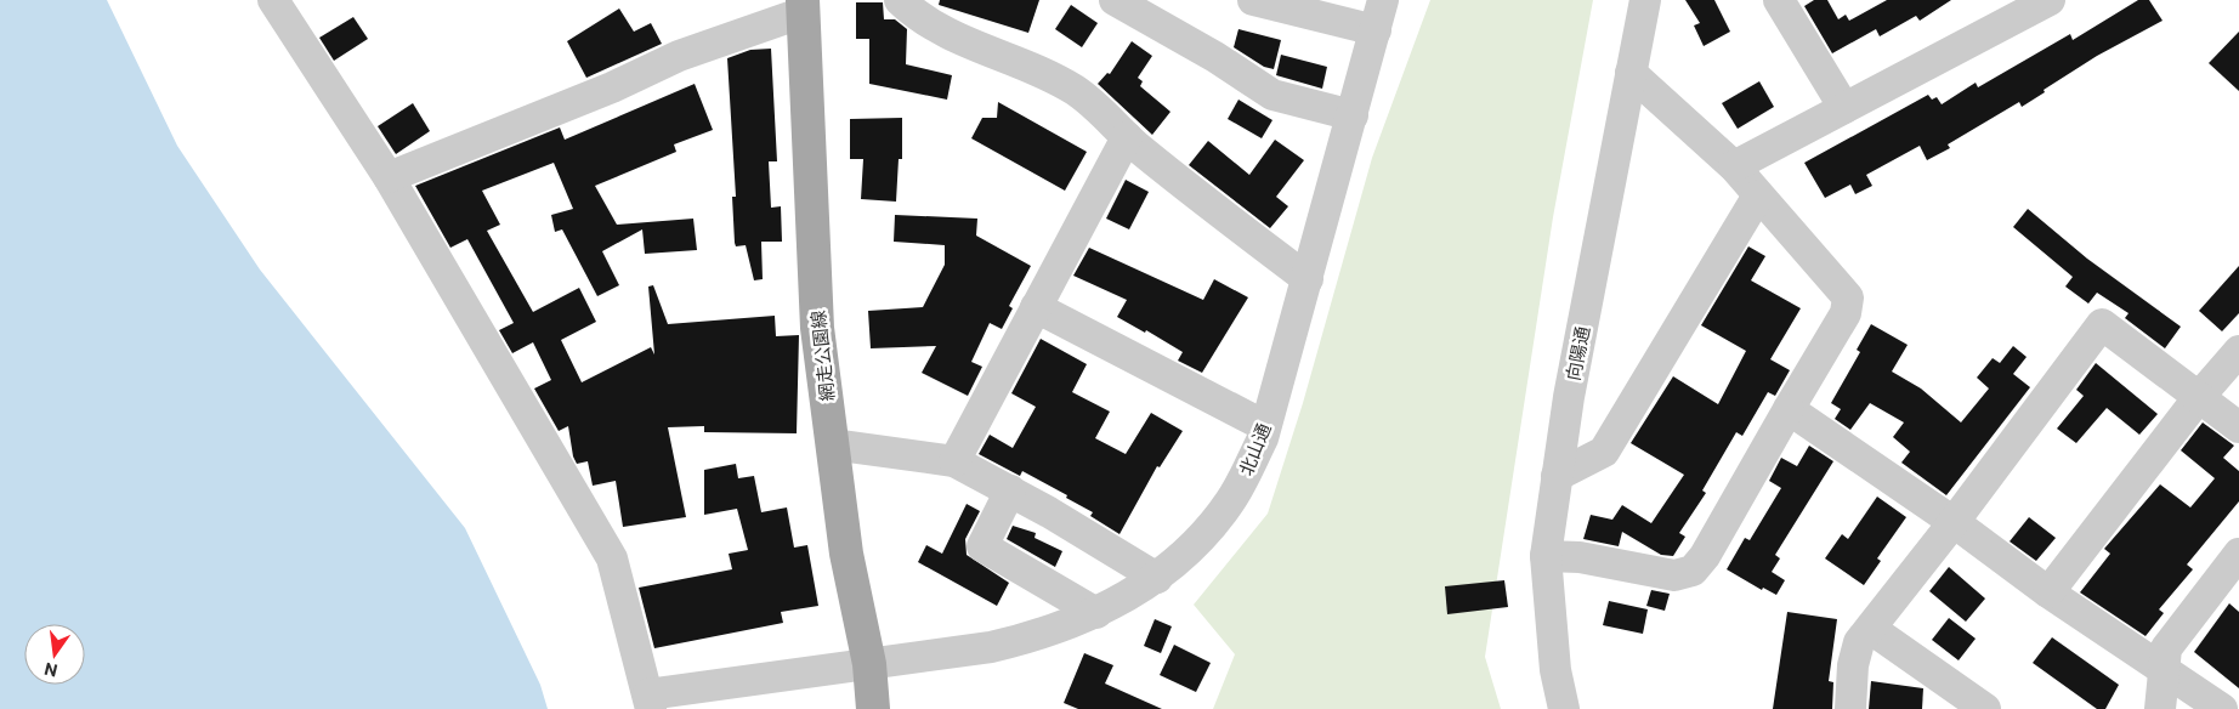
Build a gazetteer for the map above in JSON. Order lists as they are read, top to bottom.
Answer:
{
  "streets": {
    "main road": ["網走公園線"],
    "street": ["向陽通", "北山通"]
  },
  "crossings": [
    ["網走公園線", "北山通"]
  ],
  "north": "bottom"
}
